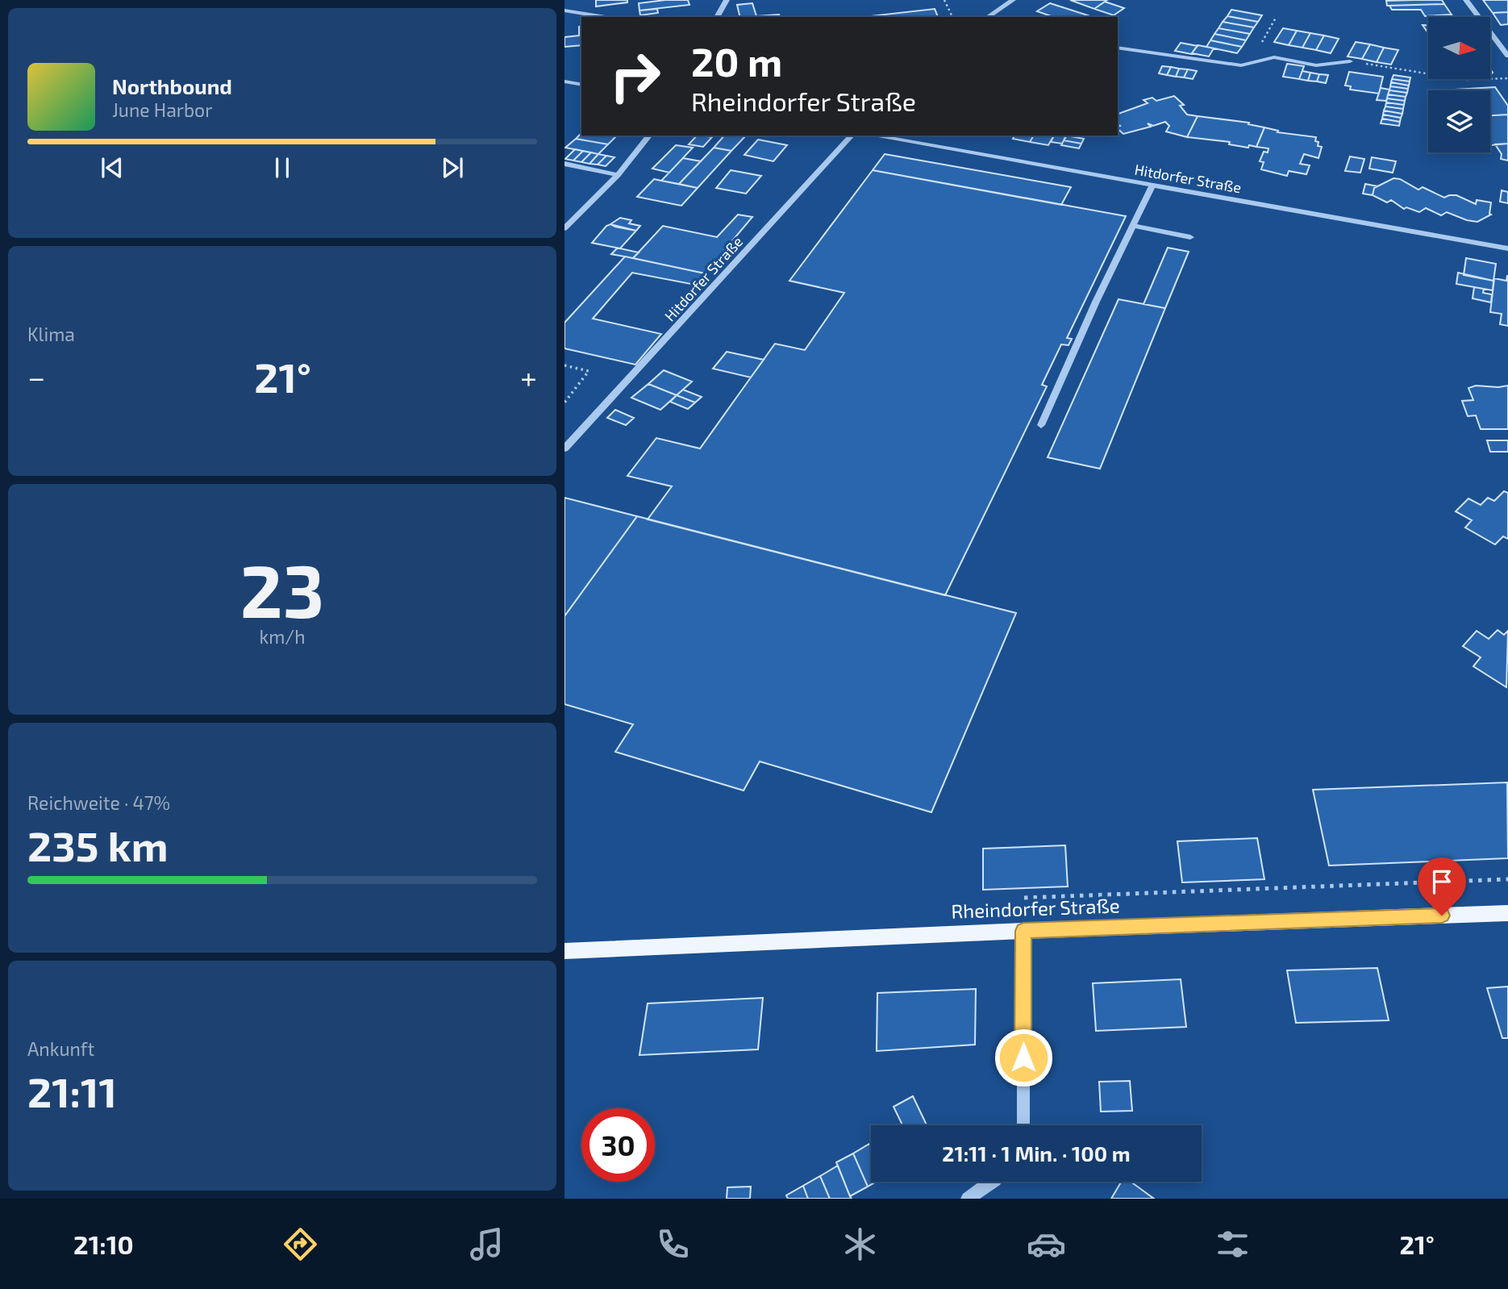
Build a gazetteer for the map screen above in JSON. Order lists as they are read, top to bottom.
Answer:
{
  "streets": {
    "main road": ["Rheindorfer Straße"],
    "street": ["Hitdorfer Straße"]
  },
  "north": "right",
  "page": {
    "turn": ["20 m", "Rheindorfer Straße"],
    "song": ["Northbound", "June Harbor"],
    "tile": [
      "Klima",
      ["23", "km/h"],
      ["Reichweite · 47%", "235 km"],
      ["Ankunft", "21:11"]
    ],
    "heat": ["−", "21°", "+"],
    "limit": "30",
    "trip": "21:11 · 1 Min. · 100 m",
    "tabs": ["21:10", "21°"]
  }
}
